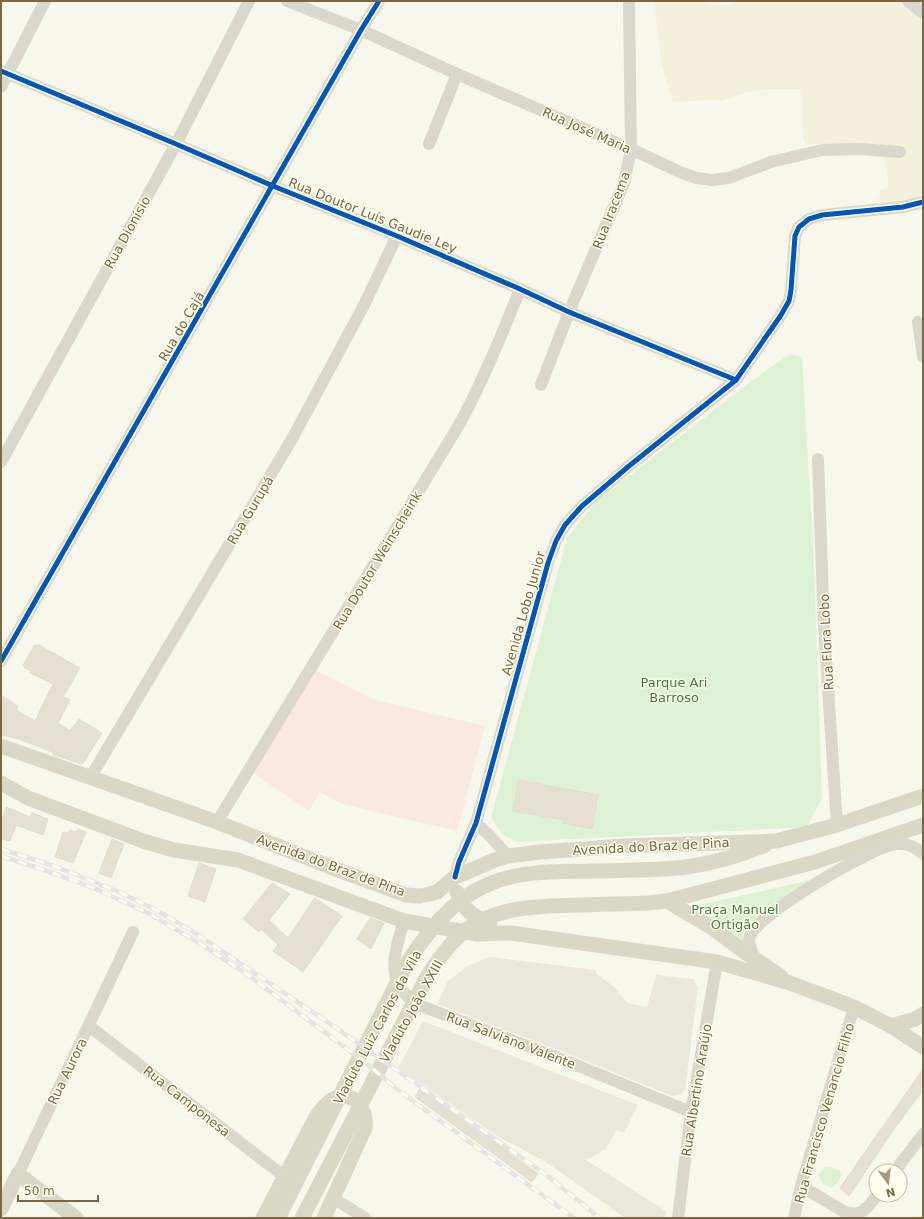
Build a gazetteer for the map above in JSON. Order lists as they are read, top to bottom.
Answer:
{
  "streets": {
    "main road": [
      "Avenida do Braz de Pina",
      "Viaduto João XXIII",
      "Viaduto Luiz Carlos da Vila",
      "Rua Aurora"
    ],
    "street": [
      "Rua José Maria",
      "Rua Iracema",
      "Rua Doutor Luís Gaudie Ley",
      "Rua Dionísio",
      "Rua do Cajá",
      "Rua Gurupá",
      "Rua Doutor Weinscheink",
      "Avenida Lobo Junior",
      "Rua Flora Lobo",
      "Rua Salviano Valente",
      "Rua Albertino Araújo",
      "Rua Camponesa",
      "Rua Francisco Venancio Filho"
    ]
  },
  "crossings": [
    ["Rua José Maria", "Rua Iracema"],
    ["Rua José Maria", "Rua do Cajá"],
    ["Rua Iracema", "Rua Doutor Luís Gaudie Ley"],
    ["Rua Doutor Luís Gaudie Ley", "Rua Dionísio"],
    ["Rua Doutor Luís Gaudie Ley", "Rua do Cajá"],
    ["Rua Doutor Luís Gaudie Ley", "Rua Gurupá"],
    ["Rua Doutor Luís Gaudie Ley", "Rua Doutor Weinscheink"],
    ["Rua Doutor Luís Gaudie Ley", "Avenida Lobo Junior"],
    ["Rua Gurupá", "Avenida do Braz de Pina"],
    ["Rua Doutor Weinscheink", "Avenida do Braz de Pina"],
    ["Avenida Lobo Junior", "Avenida do Braz de Pina"],
    ["Rua Flora Lobo", "Avenida do Braz de Pina"],
    ["Avenida do Braz de Pina", "Viaduto Luiz Carlos da Vila"],
    ["Avenida do Braz de Pina", "Rua Salviano Valente"],
    ["Avenida do Braz de Pina", "Rua Albertino Araújo"],
    ["Rua Salviano Valente", "Rua Albertino Araújo"],
    ["Rua Aurora", "Rua Camponesa"]
  ],
  "parks": ["Parque Ari Barroso", "Praça Manuel Ortigão"],
  "scale_bar": "50 m",
  "north": "bottom"
}
